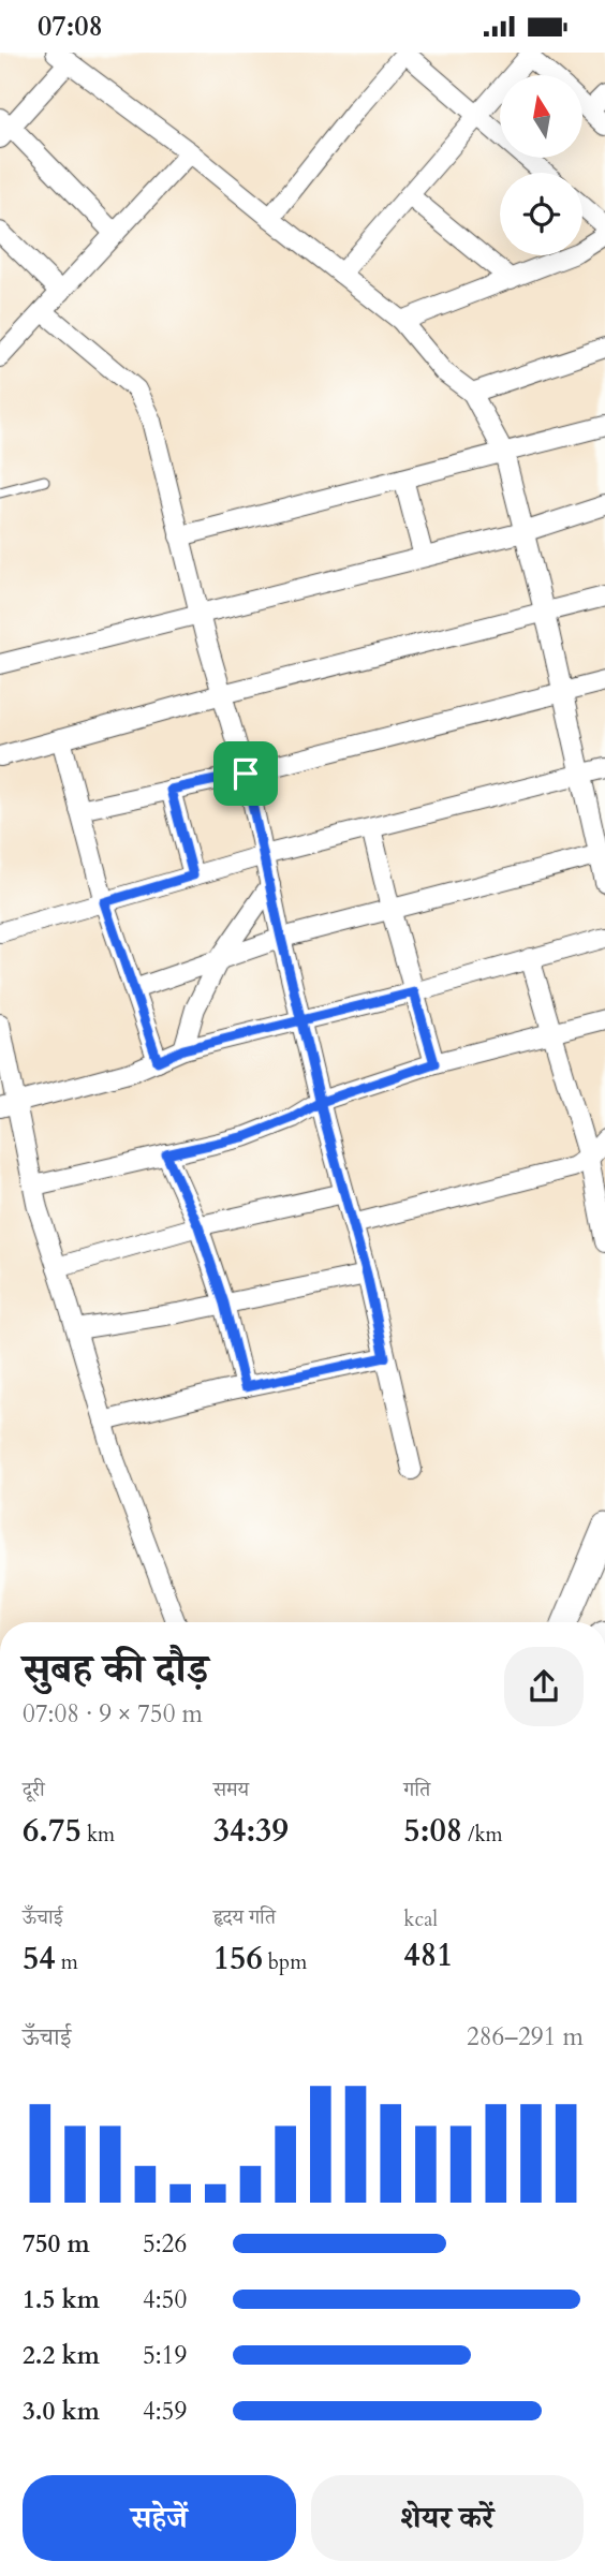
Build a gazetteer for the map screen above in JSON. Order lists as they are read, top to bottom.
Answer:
{
  "north": "top",
  "page": {
    "status": "07:08",
    "heading": ["सुबह की दौड़", "07:08 · 9 × 750 m"],
    "stats": [
      ["दूरी", "6.75 km"],
      ["समय", "34:39"],
      ["गति", "5:08 /km"],
      ["ऊँचाई", "54 m"],
      ["हृदय गति", "156 bpm"],
      ["kcal", "481"]
    ],
    "chart": ["ऊँचाई", "286–291 m"],
    "list": [
      {
        "name": "750 m",
        "note": "5:26"
      },
      {
        "name": "1.5 km",
        "note": "4:50"
      },
      {
        "name": "2.2 km",
        "note": "5:19"
      },
      {
        "name": "3.0 km",
        "note": "4:59"
      }
    ],
    "buttons": ["सहेजें", "शेयर करें"]
  }
}
